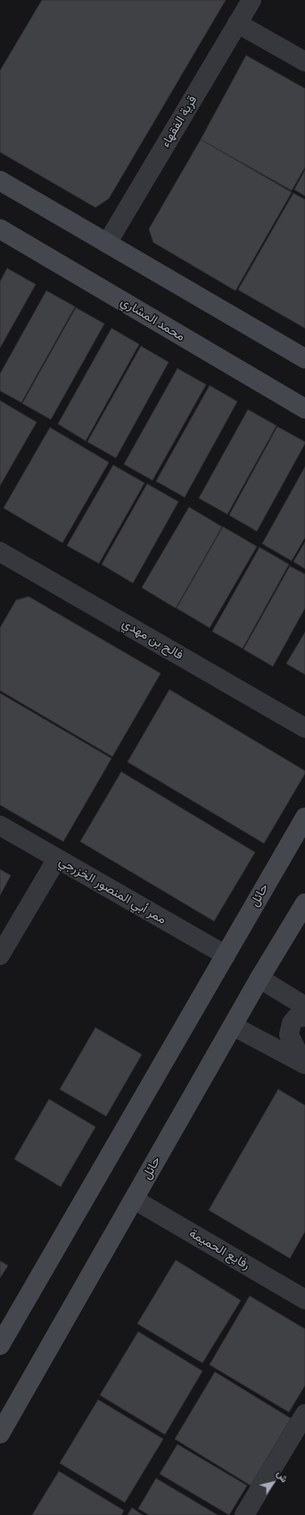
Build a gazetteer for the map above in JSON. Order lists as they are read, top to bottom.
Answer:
{
  "streets": {
    "street": [
      "قرية الفقهاء",
      "محمد المشاري",
      "فالح بن مهدي",
      "ممر أبي المنصور الخزرجي",
      "حائل",
      "رفايع الحميمة"
    ]
  },
  "crossings": [
    ["ممر أبي المنصور الخزرجي", "حائل"],
    ["حائل", "رفايع الحميمة"]
  ],
  "north": "top right"
}
